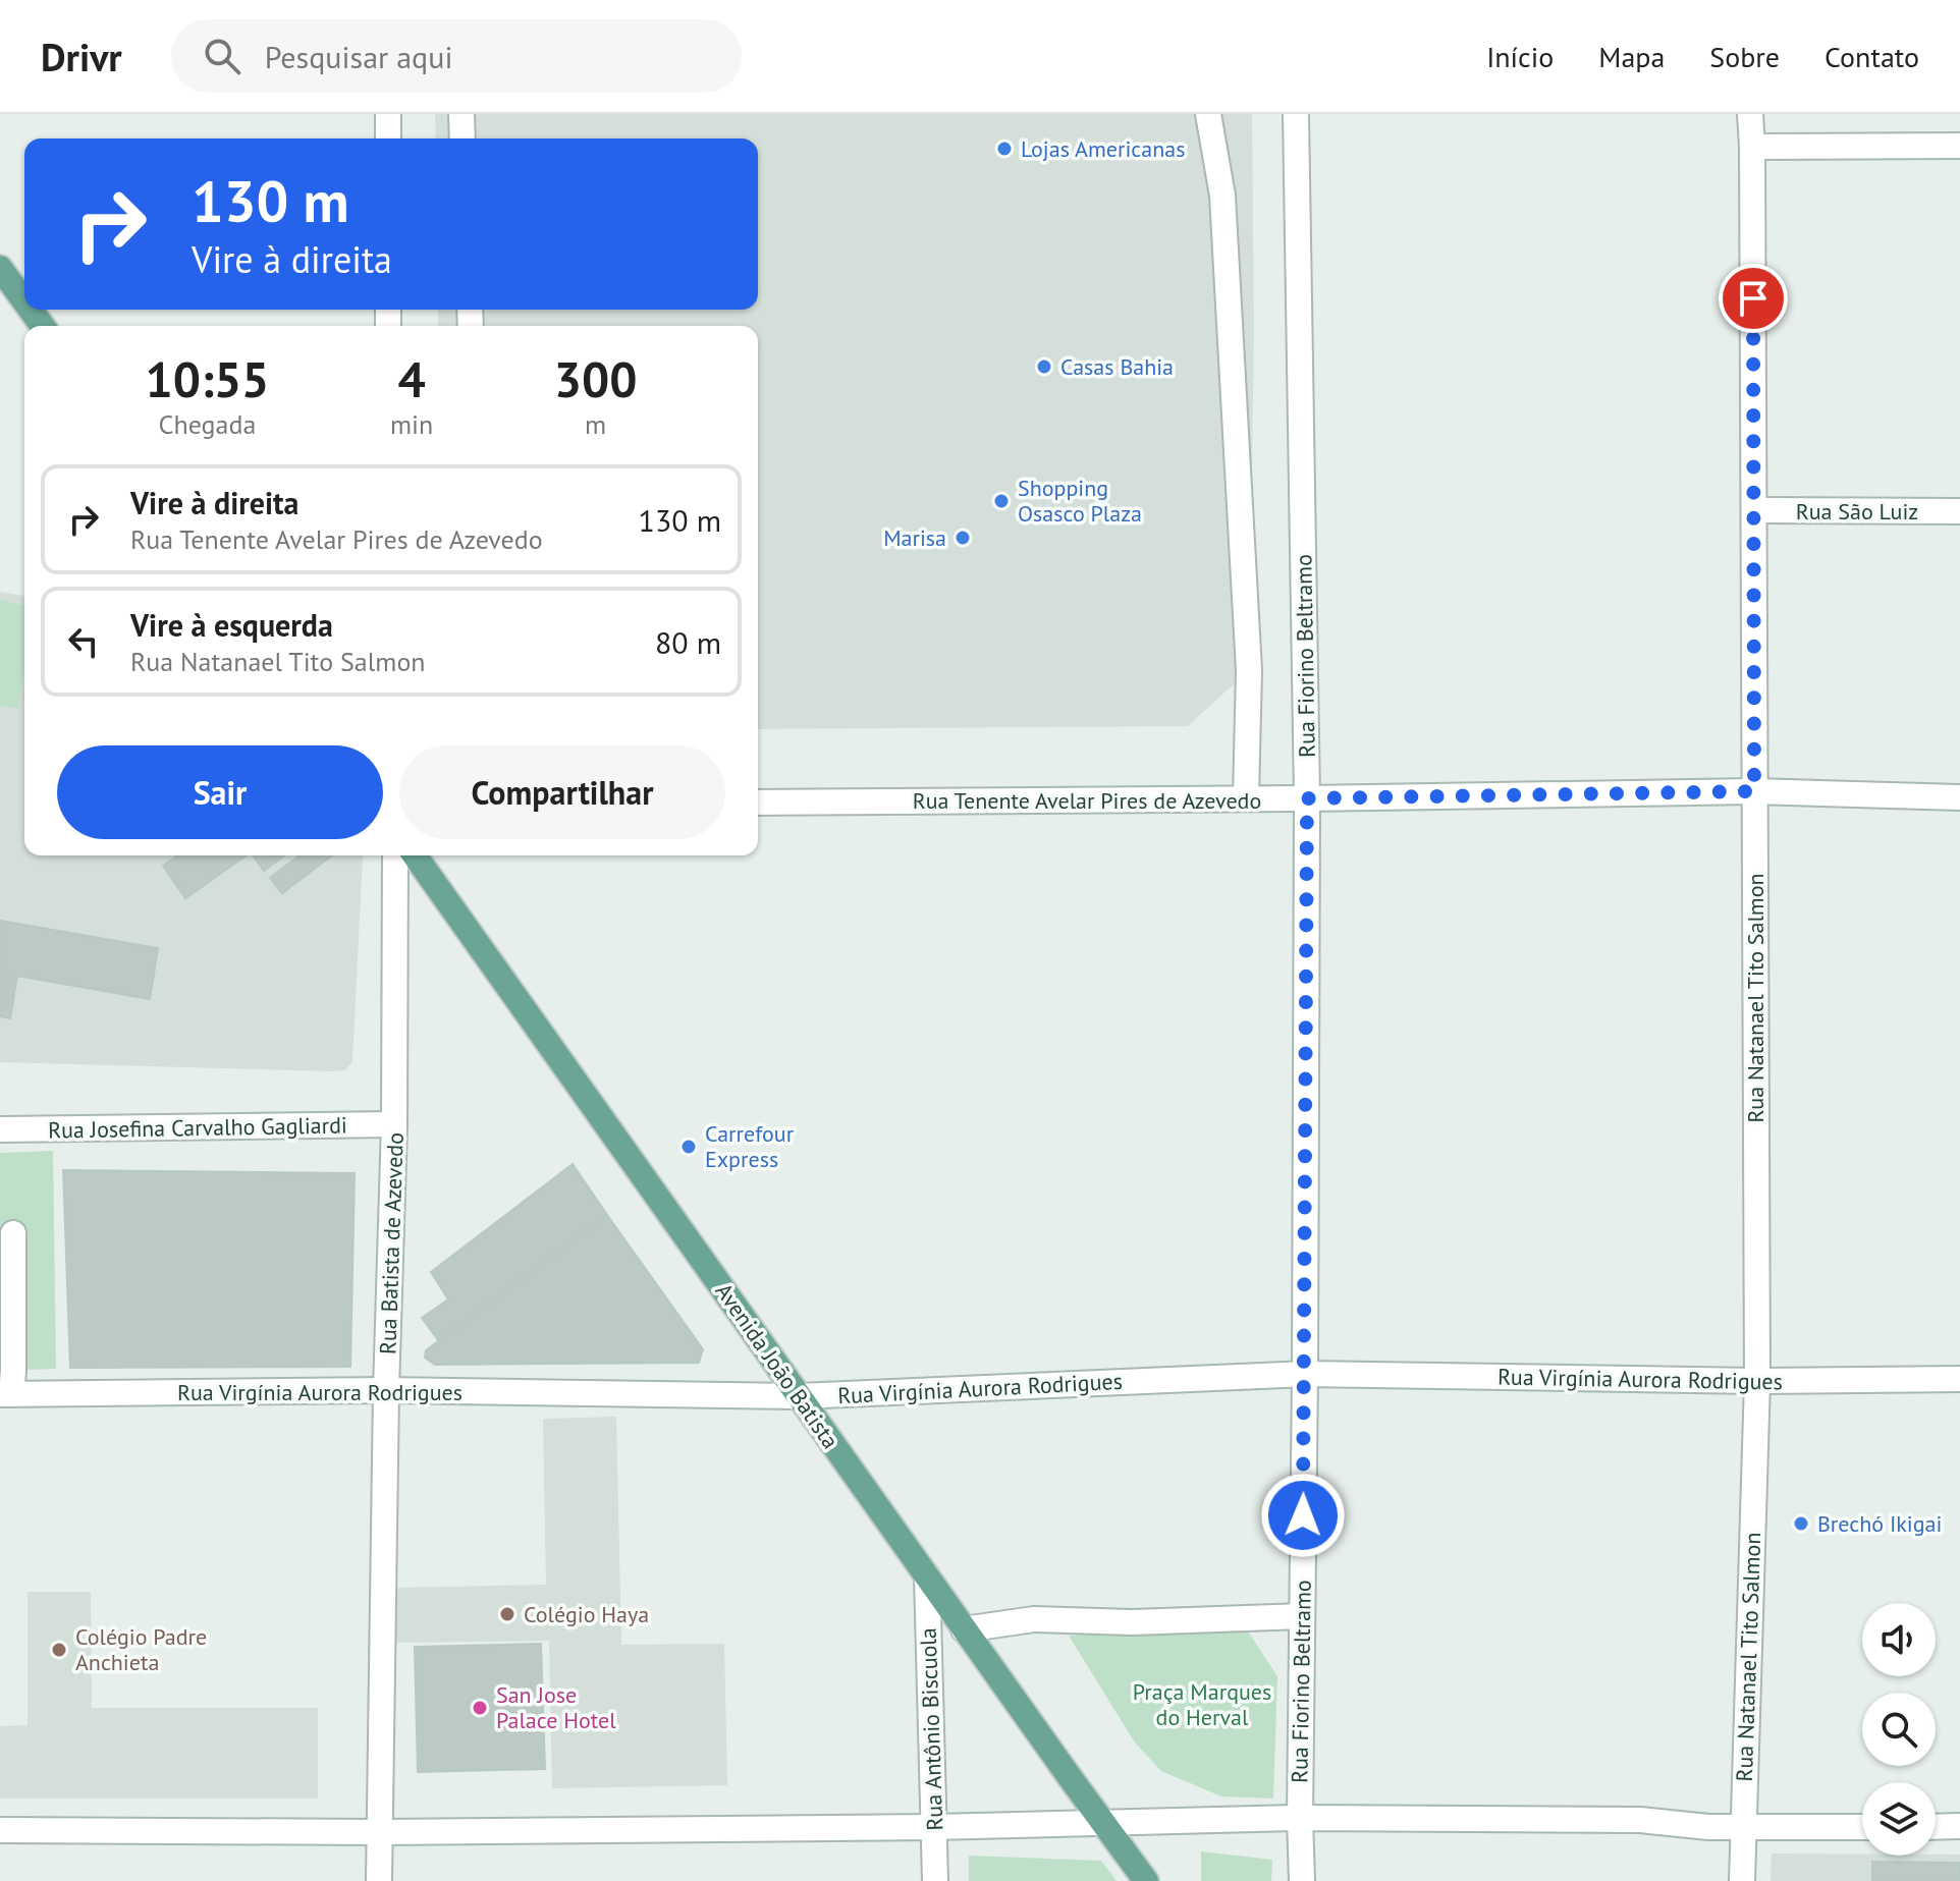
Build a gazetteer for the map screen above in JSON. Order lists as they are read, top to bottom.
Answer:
{
  "streets": {
    "main road": ["Avenida João Batista"],
    "street": [
      "Rua São Luiz",
      "Rua Fiorino Beltramo",
      "Rua Tenente Avelar Pires de Azevedo",
      "Rua Natanael Tito Salmon",
      "Rua Josefina Carvalho Gagliardi",
      "Rua Batista de Azevedo",
      "Rua Virgínia Aurora Rodrigues",
      "Rua Antônio Biscuola"
    ]
  },
  "crossings": [
    ["Rua São Luiz", "Rua Natanael Tito Salmon"],
    ["Rua Fiorino Beltramo", "Rua Tenente Avelar Pires de Azevedo"],
    ["Rua Fiorino Beltramo", "Rua Virgínia Aurora Rodrigues"],
    ["Rua Tenente Avelar Pires de Azevedo", "Rua Natanael Tito Salmon"],
    ["Rua Natanael Tito Salmon", "Rua Virgínia Aurora Rodrigues"],
    ["Rua Josefina Carvalho Gagliardi", "Rua Batista de Azevedo"],
    ["Rua Batista de Azevedo", "Rua Virgínia Aurora Rodrigues"],
    ["Avenida João Batista", "Rua Virgínia Aurora Rodrigues"],
    ["Avenida João Batista", "Rua Antônio Biscuola"]
  ],
  "parks": ["Praça Marques do Herval"],
  "places": [
    "Lojas Americanas",
    "Casas Bahia",
    "Shopping Osasco Plaza",
    "Marisa",
    "Carrefour Express",
    "Brechó Ikigai",
    "Colégio Haya",
    "Colégio Padre Anchieta",
    "San Jose Palace Hotel"
  ],
  "page": {
    "header": "Drivr",
    "search": "Pesquisar aqui",
    "nav": [
      "Início",
      "Mapa",
      "Sobre",
      "Contato"
    ],
    "turn": ["130 m", "Vire à direita"],
    "eta": [
      "10:55",
      "Chegada",
      "4",
      "min",
      "300",
      "m"
    ],
    "list": [
      {
        "name": "Vire à direita",
        "note": "Rua Tenente Avelar Pires de Azevedo",
        "value": "130 m"
      },
      {
        "name": "Vire à esquerda",
        "note": "Rua Natanael Tito Salmon",
        "value": "80 m"
      }
    ],
    "buttons": ["Sair", "Compartilhar"]
  }
}
